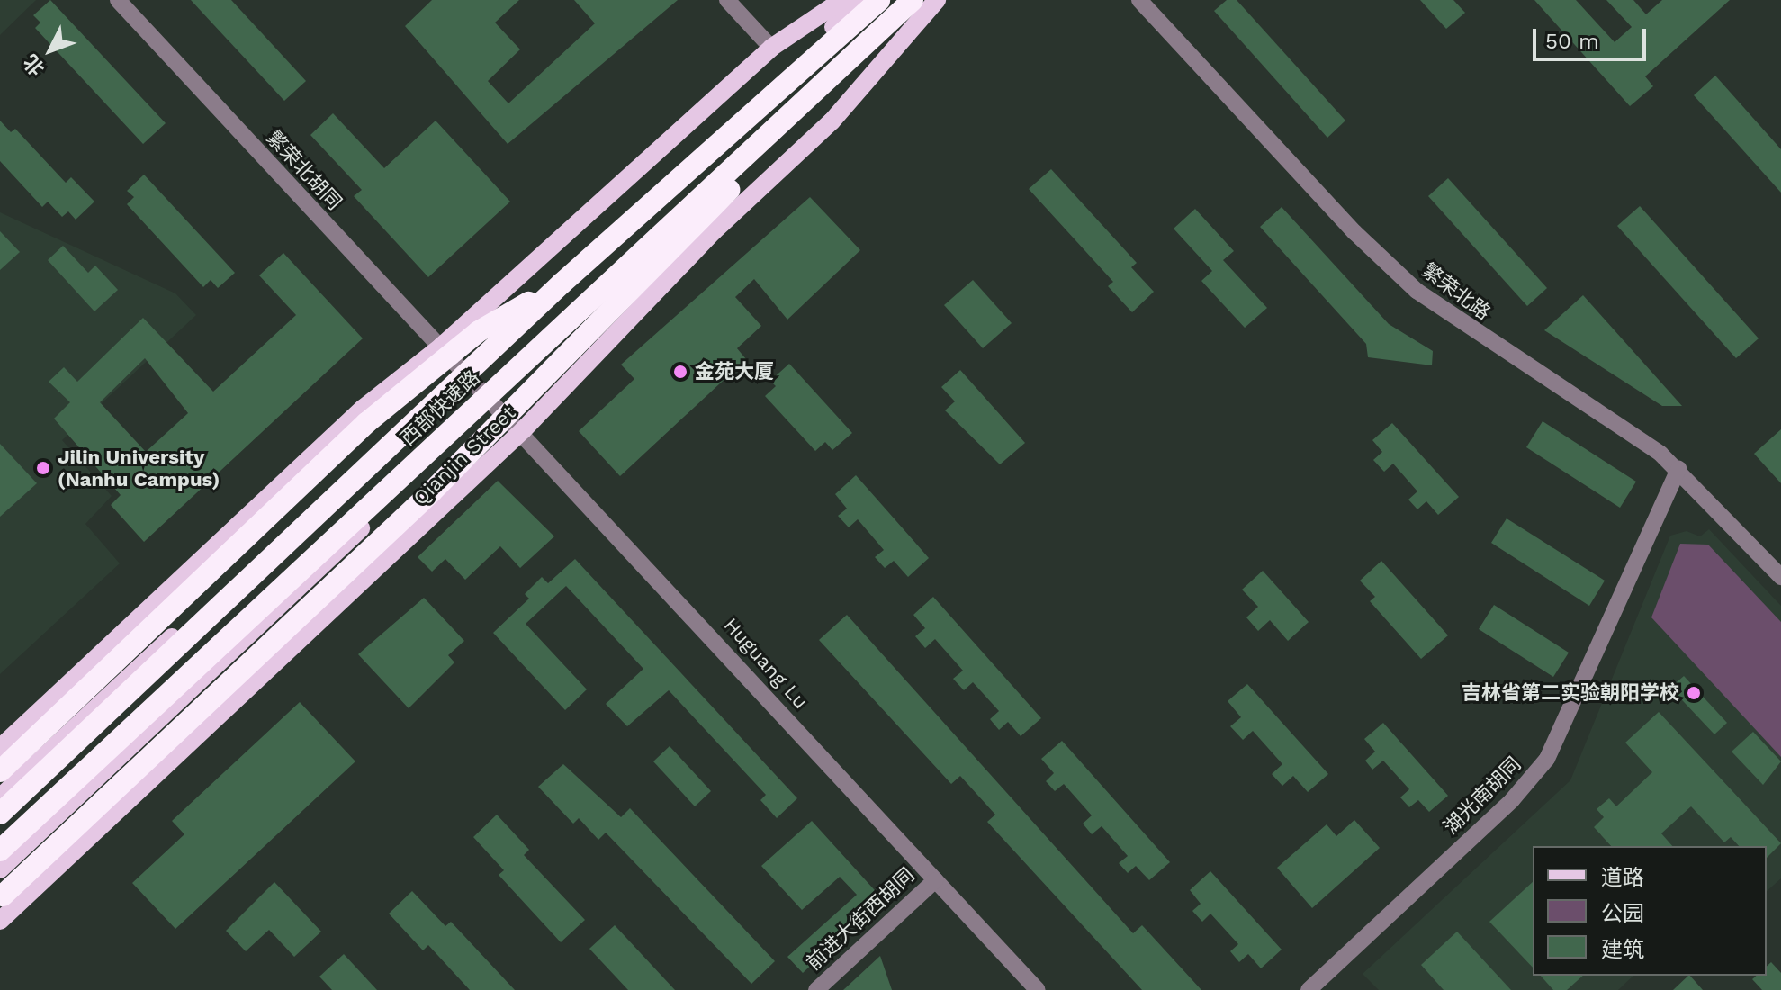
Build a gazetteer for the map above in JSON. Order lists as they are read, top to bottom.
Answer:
{
  "streets": {
    "highway": ["西部快速路"],
    "main road": ["Qianjin Street"],
    "street": [
      "繁荣北胡同",
      "繁荣北路",
      "Huguang Lu",
      "湖光南胡同",
      "前进大街西胡同"
    ]
  },
  "crossings": [
    ["繁荣北胡同", "Huguang Lu"],
    ["繁荣北路", "湖光南胡同"],
    ["Qianjin Street", "Huguang Lu"],
    ["Huguang Lu", "前进大街西胡同"]
  ],
  "places": ["金苑大厦", "Jilin University (Nanhu Campus)", "吉林省第二实验朝阳学校"],
  "legend": ["道路", "公园", "建筑"],
  "scale_bar": "50 m",
  "north": "bottom left"
}
